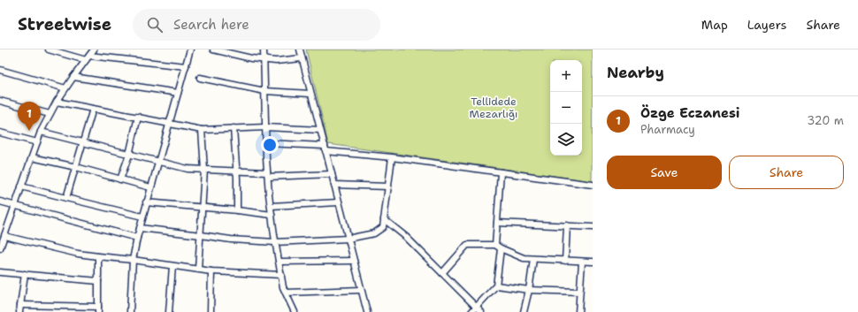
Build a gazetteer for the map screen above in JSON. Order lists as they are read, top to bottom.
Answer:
{
  "parks": ["Tellidede Mezarlığı"],
  "page": {
    "header": "Streetwise",
    "search": "Search here",
    "nav": ["Map", "Layers", "Share"],
    "heading": "Nearby",
    "map_buttons": ["+", "−"],
    "list": [
      {
        "mark": "1",
        "name": "Özge Eczanesi",
        "note": "Pharmacy",
        "value": "320 m"
      }
    ],
    "pins": "1",
    "buttons": ["Save", "Share"]
  }
}
